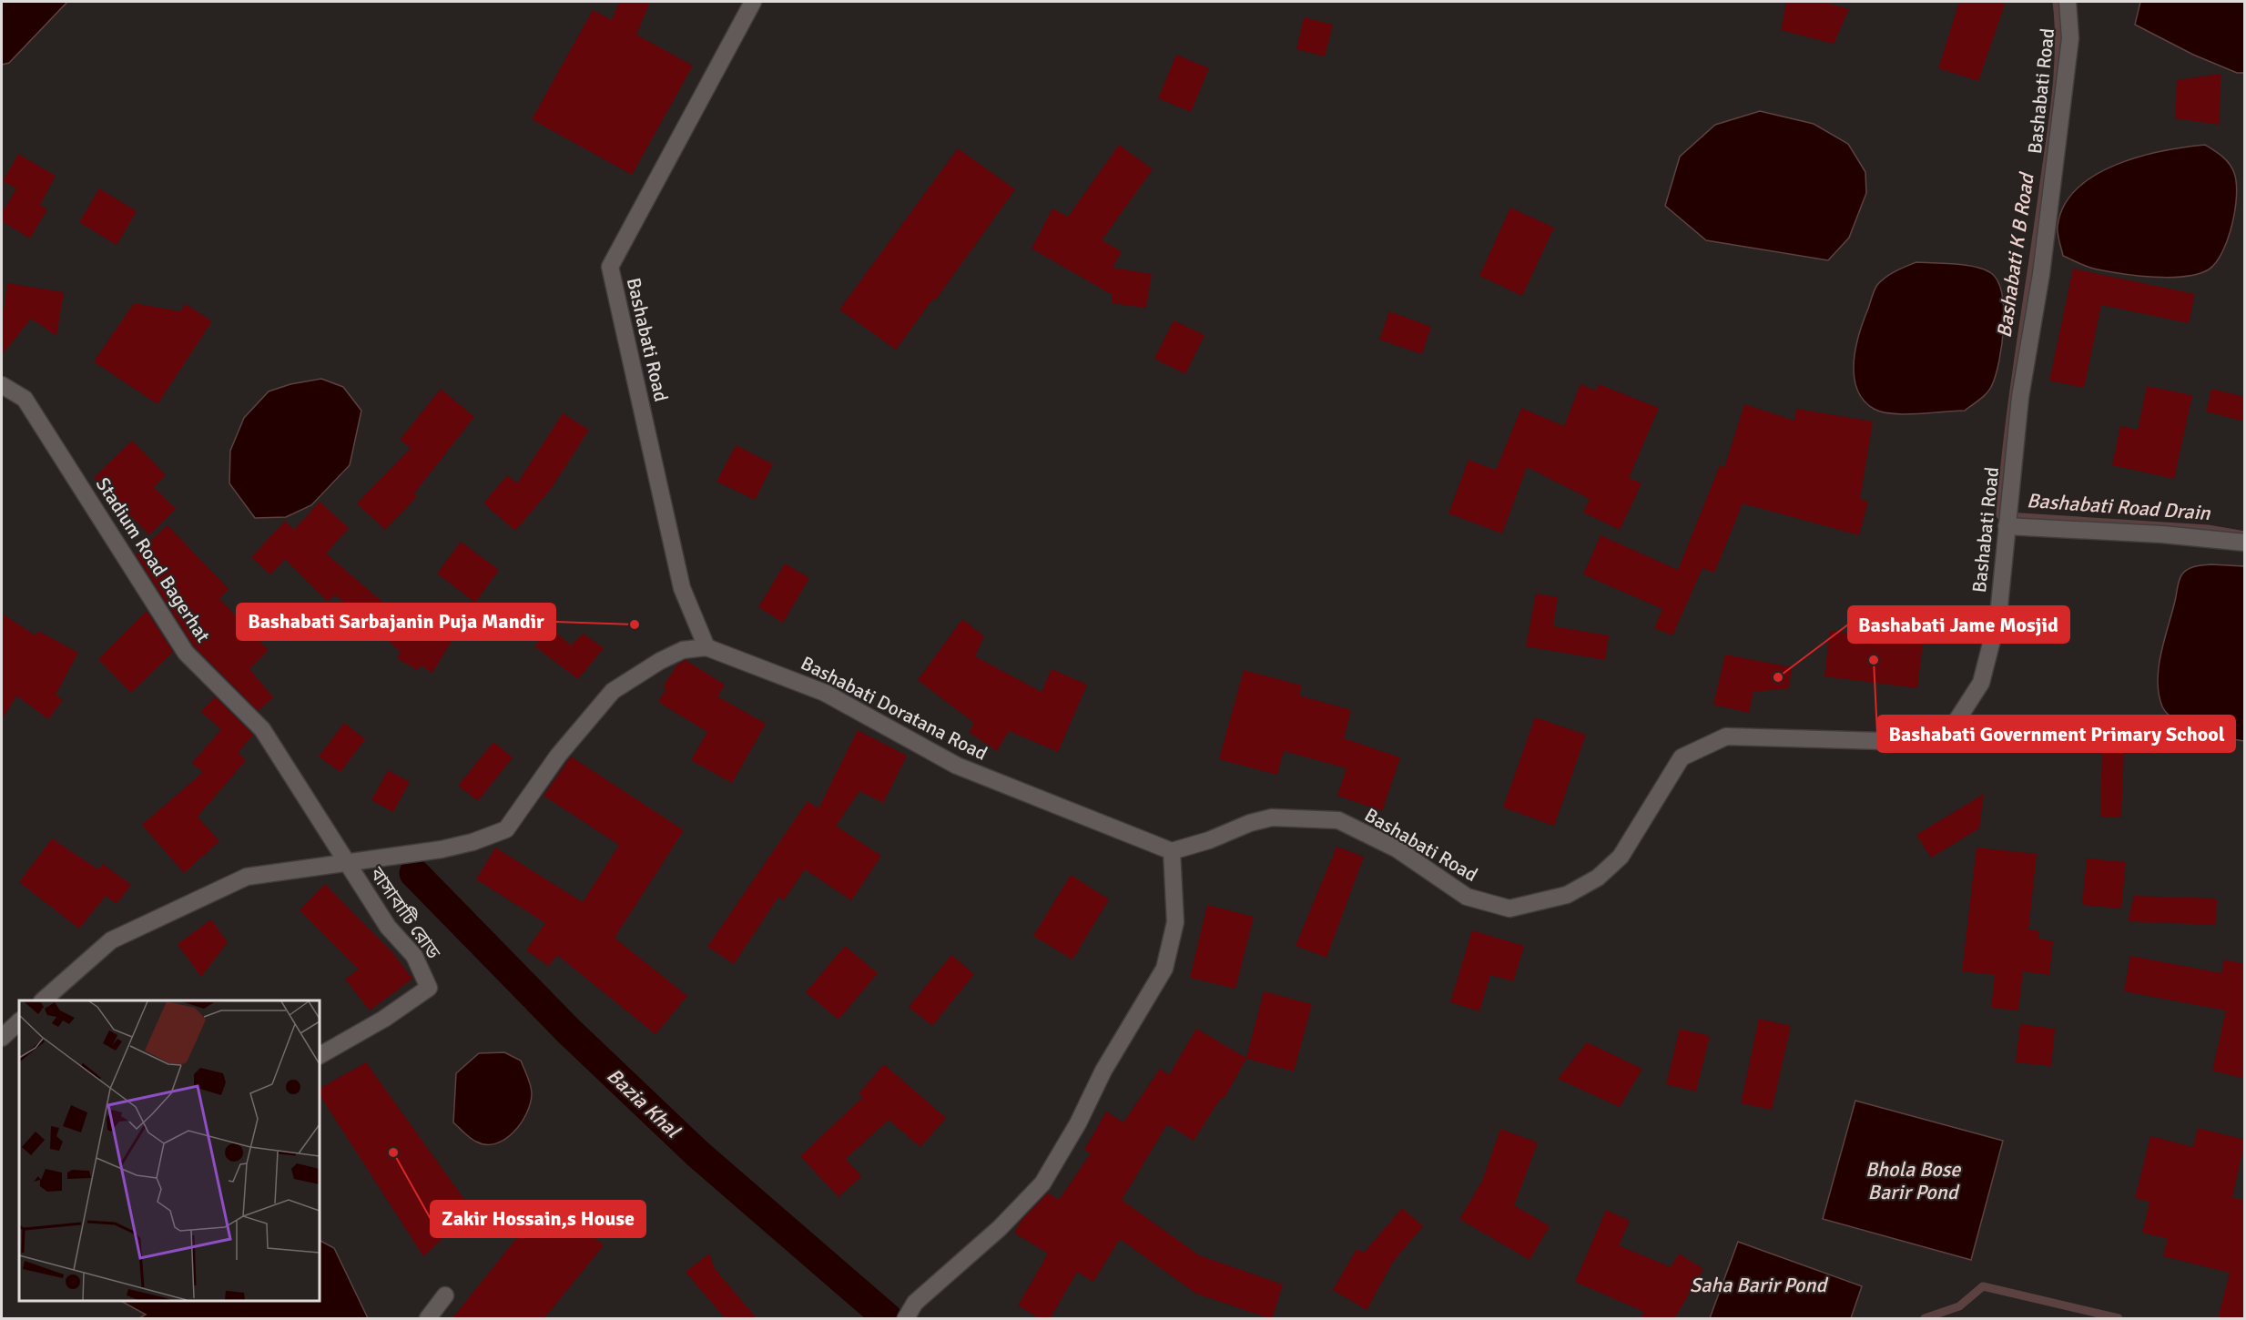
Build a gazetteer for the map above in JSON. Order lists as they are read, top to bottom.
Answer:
{
  "streets": {
    "street": [
      "Bashabati Road",
      "Stadium Road Bagerhat",
      "Bashabati Doratana Road",
      "বাসাবাটি রোড"
    ]
  },
  "crossings": [
    ["Bashabati Road", "Bashabati Doratana Road"],
    ["Stadium Road Bagerhat", "বাসাবাটি রোড"]
  ],
  "water": [
    "Bashabati K B Road",
    "Bashabati Road Drain",
    "Bazia Khal",
    "Bhola Bose Barir Pond",
    "Saha Barir Pond"
  ],
  "places": [
    "Bashabati Sarbajanin Puja Mandir",
    "Bashabati Government Primary School",
    "Bashabati Jame Mosjid",
    "Zakir Hossain,s House"
  ]
}
